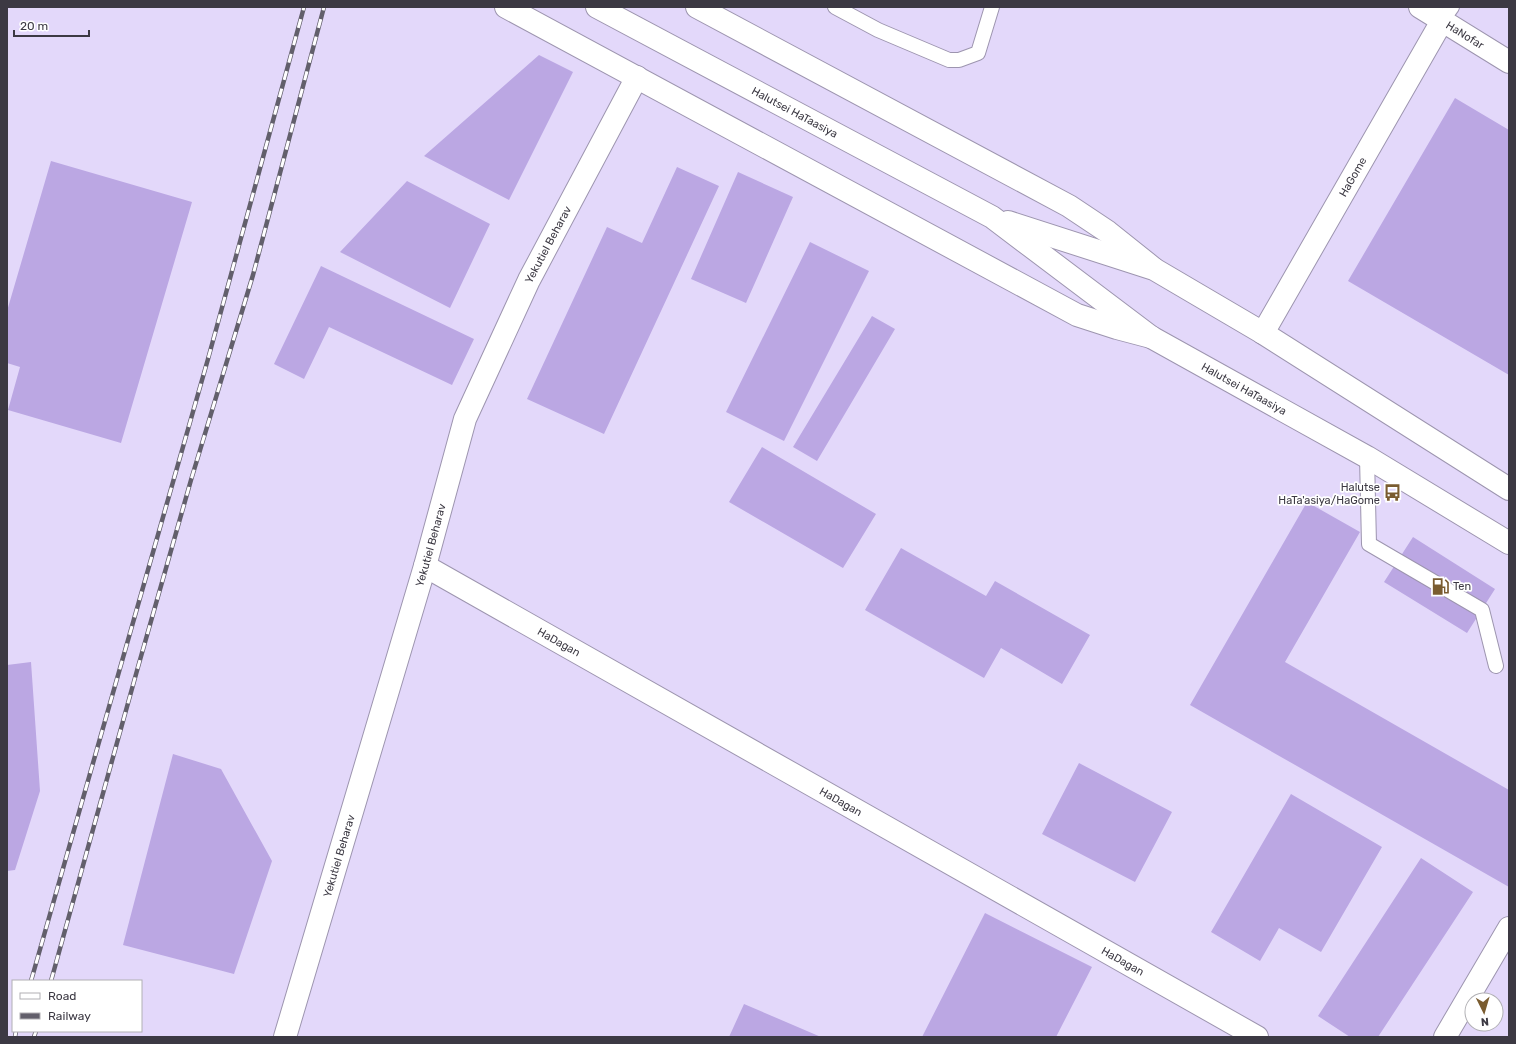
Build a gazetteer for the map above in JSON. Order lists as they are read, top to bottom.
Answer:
{
  "streets": {
    "street": [
      "HaNofar",
      "Halutsei HaTaasiya",
      "HaGome",
      "Yekutiel Beharav",
      "HaDagan"
    ]
  },
  "crossings": [
    ["HaNofar", "HaGome"],
    ["Halutsei HaTaasiya", "HaGome"],
    ["Yekutiel Beharav", "HaDagan"]
  ],
  "places": {
    "bus stop": ["Halutse HaTa'asiya/HaGome"],
    "fuel station": ["Ten"]
  },
  "legend": ["Road", "Railway"],
  "scale_bar": "20 m",
  "north": "bottom"
}
